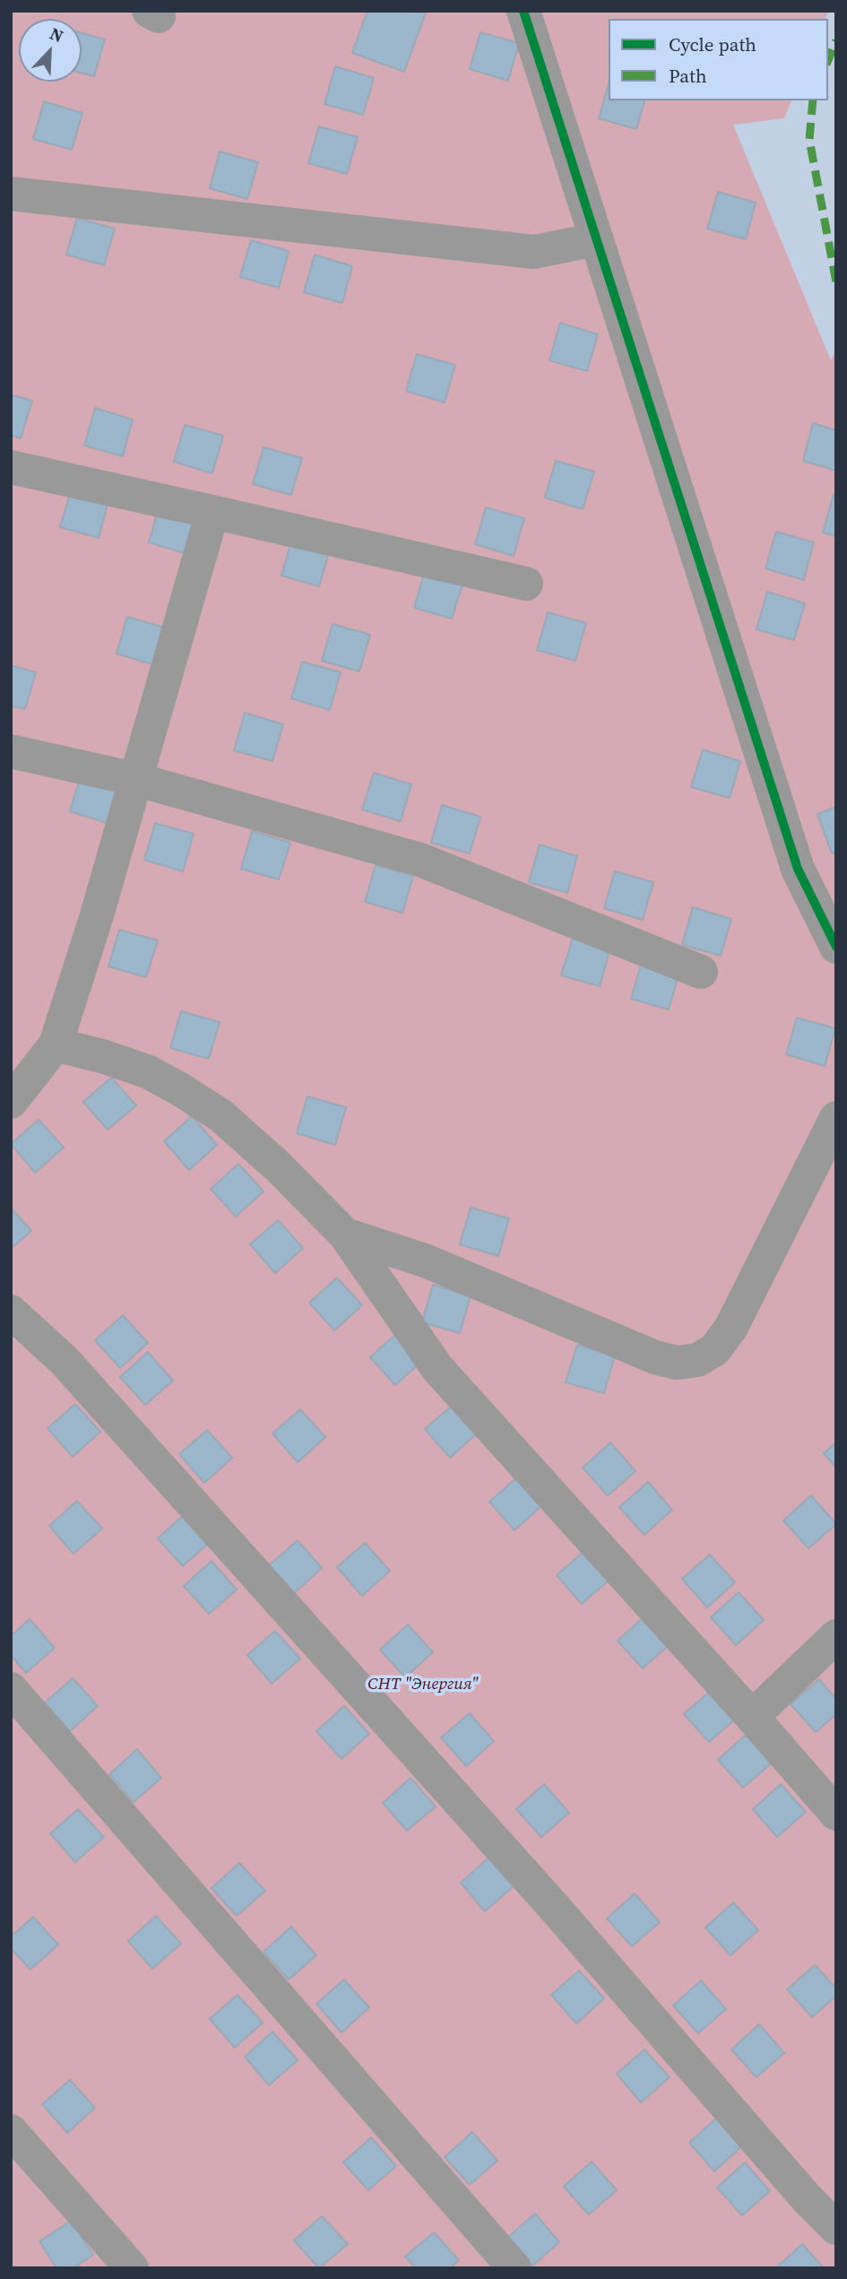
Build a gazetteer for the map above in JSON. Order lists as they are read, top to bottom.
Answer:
{
  "parks": ["СНТ \"Энергия\""],
  "legend": ["Cycle path", "Path"],
  "north": "top right"
}
